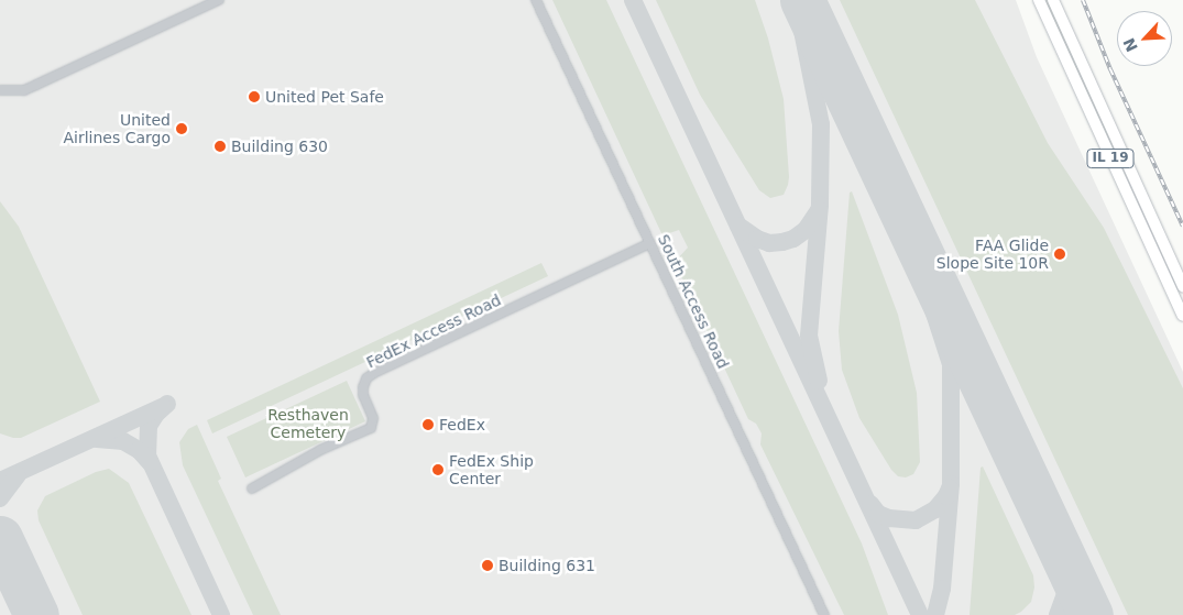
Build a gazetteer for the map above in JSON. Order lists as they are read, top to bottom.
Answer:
{
  "streets": {
    "main road": ["IL 19"],
    "street": ["South Access Road", "FedEx Access Road"]
  },
  "crossings": [
    ["South Access Road", "FedEx Access Road"]
  ],
  "parks": ["Resthaven Cemetery"],
  "places": [
    "United Pet Safe",
    "United Airlines Cargo",
    "Building 630",
    "FAA Glide Slope Site 10R",
    "FedEx",
    "FedEx Ship Center",
    "Building 631"
  ],
  "north": "bottom left"
}
